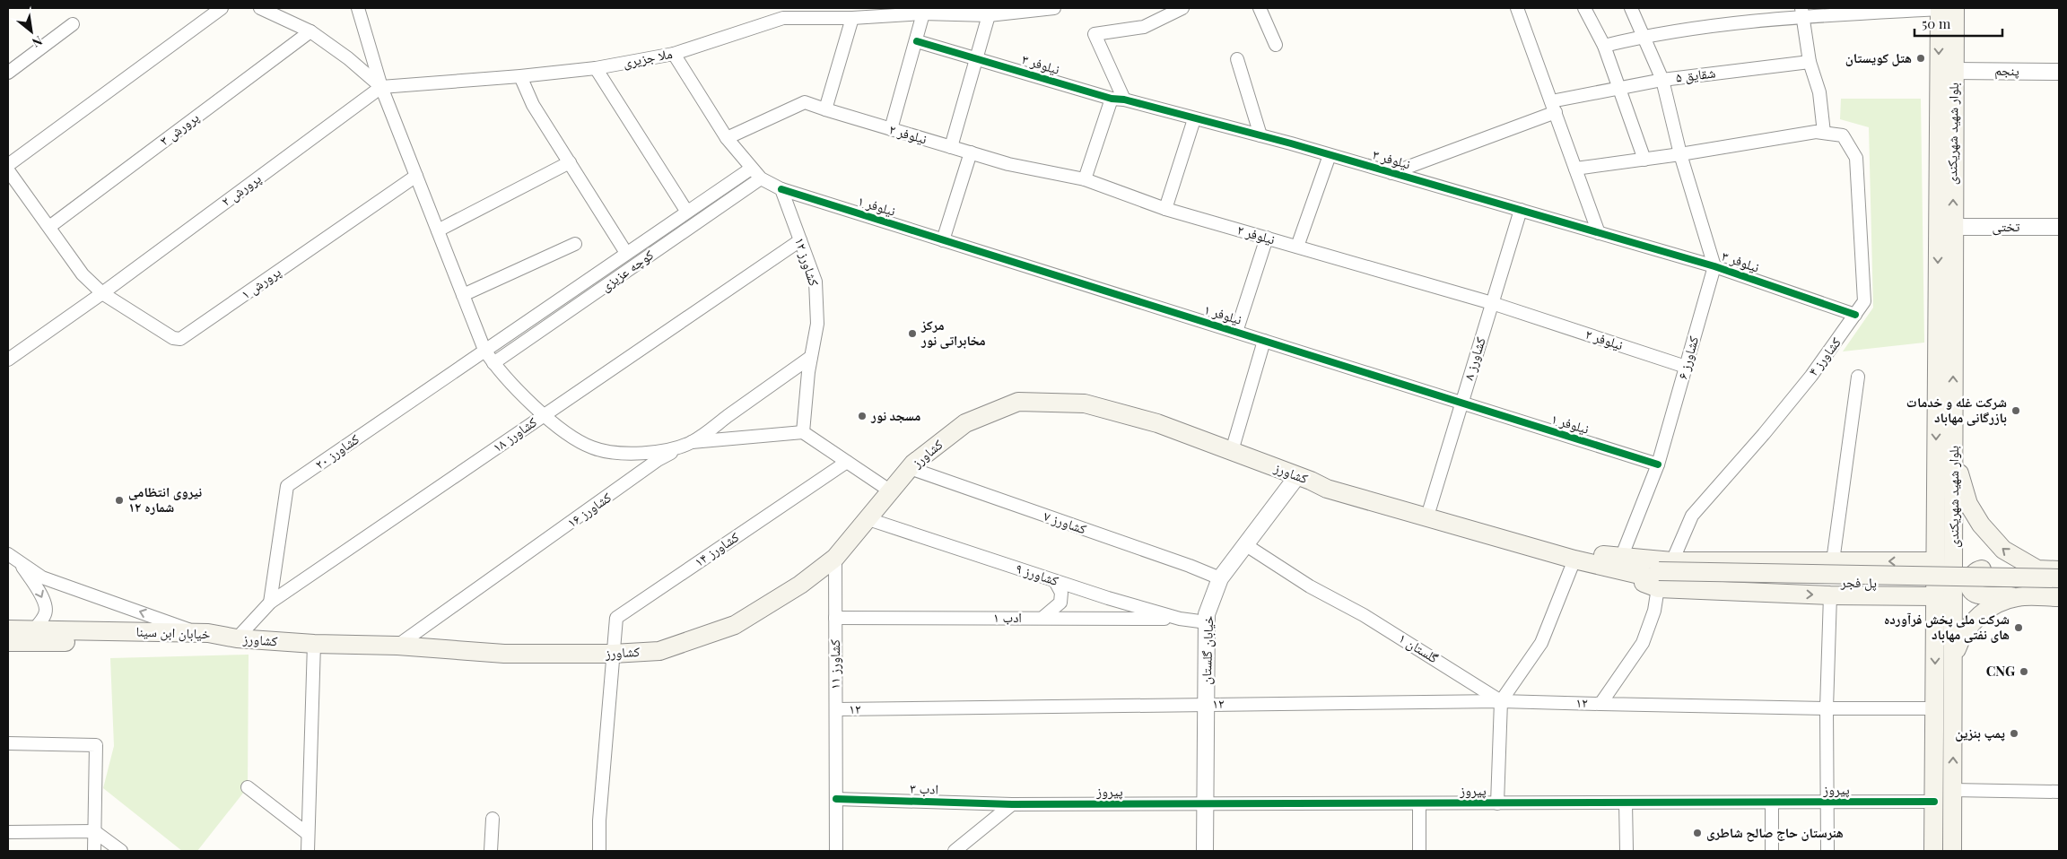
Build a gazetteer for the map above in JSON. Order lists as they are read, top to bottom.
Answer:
{
  "streets": {
    "main road": [
      "بلوار شهید شهریکندی",
      "کشاورز",
      "پل فجر",
      "خیابان ابن سینا"
    ],
    "street": [
      "ملا جزیری",
      "نیلوفر ۳",
      "پنجم",
      "شقایق ۵",
      "پرورش ۳",
      "نیلوفر ۲",
      "پرورش ۲",
      "نیلوفر ۱",
      "تختی",
      "کشاورز ۱۲",
      "کوچه عزیزی",
      "پرورش ۱",
      "کشاورز ۴",
      "کشاورز ۶",
      "کشاورز ۸",
      "کشاورز ۱۸",
      "کشاورز ۲۰",
      "کشاورز ۱۶",
      "کشاورز ۷",
      "کشاورز ۱۴",
      "کشاورز ۹",
      "ادب ۱",
      "گلستان ۱",
      "خیابان گلستان",
      "کشاورز ۱۱",
      "۱۲",
      "ادب ۳",
      "پیروز"
    ]
  },
  "crossings": [
    ["ملا جزیری", "پرورش ۲"],
    ["نیلوفر ۳", "شقایق ۵"],
    ["نیلوفر ۳", "کشاورز ۴"],
    ["نیلوفر ۳", "کشاورز ۶"],
    ["نیلوفر ۳", "کشاورز ۸"],
    ["پنجم", "بلوار شهید شهریکندی"],
    ["بلوار شهید شهریکندی", "تختی"],
    ["بلوار شهید شهریکندی", "۱۲"],
    ["بلوار شهید شهریکندی", "پیروز"],
    ["نیلوفر ۲", "کشاورز ۶"],
    ["نیلوفر ۲", "کشاورز ۸"],
    ["پرورش ۲", "پرورش ۱"],
    ["نیلوفر ۱", "کشاورز ۱۲"],
    ["نیلوفر ۱", "کشاورز ۶"],
    ["نیلوفر ۱", "کشاورز ۸"],
    ["کشاورز ۱۲", "کشاورز ۱۸"],
    ["کشاورز ۱۲", "کشاورز ۱۶"],
    ["کشاورز ۴", "کشاورز"],
    ["کشاورز ۴", "پل فجر"],
    ["کشاورز ۴", "۱۲"],
    ["کشاورز ۶", "کشاورز"],
    ["کشاورز ۱۸", "کشاورز ۲۰"],
    ["کشاورز ۱۸", "کشاورز"],
    ["کشاورز ۱۸", "خیابان ابن سینا"],
    ["کشاورز", "کشاورز ۱۶"],
    ["کشاورز", "کشاورز ۷"],
    ["کشاورز", "کشاورز ۱۴"],
    ["کشاورز", "کشاورز ۹"],
    ["کشاورز", "پل فجر"],
    ["کشاورز", "خیابان ابن سینا"],
    ["کشاورز", "خیابان گلستان"],
    ["کشاورز", "کشاورز ۱۱"],
    ["کشاورز ۷", "خیابان گلستان"],
    ["کشاورز ۹", "ادب ۱"],
    ["کشاورز ۹", "خیابان گلستان"],
    ["ادب ۱", "کشاورز ۱۱"],
    ["گلستان ۱", "خیابان گلستان"],
    ["گلستان ۱", "۱۲"],
    ["خیابان گلستان", "۱۲"],
    ["خیابان گلستان", "پیروز"],
    ["کشاورز ۱۱", "۱۲"],
    ["کشاورز ۱۱", "ادب ۳"],
    ["ادب ۳", "پیروز"]
  ],
  "places": [
    "هتل کویستان",
    "مرکز مخابراتی نور",
    "شرکت غله و خدمات بازرگانی مهاباد",
    "مسجد نور",
    "نیروی انتظامی شماره ۱۲",
    "شرکت ملی پخش فرآورده های نفتی مهاباد",
    "CNG",
    "پمپ بنزین",
    "هنرستان حاج صالح شاطری"
  ],
  "scale_bar": "50 m",
  "north": "bottom right"
}
